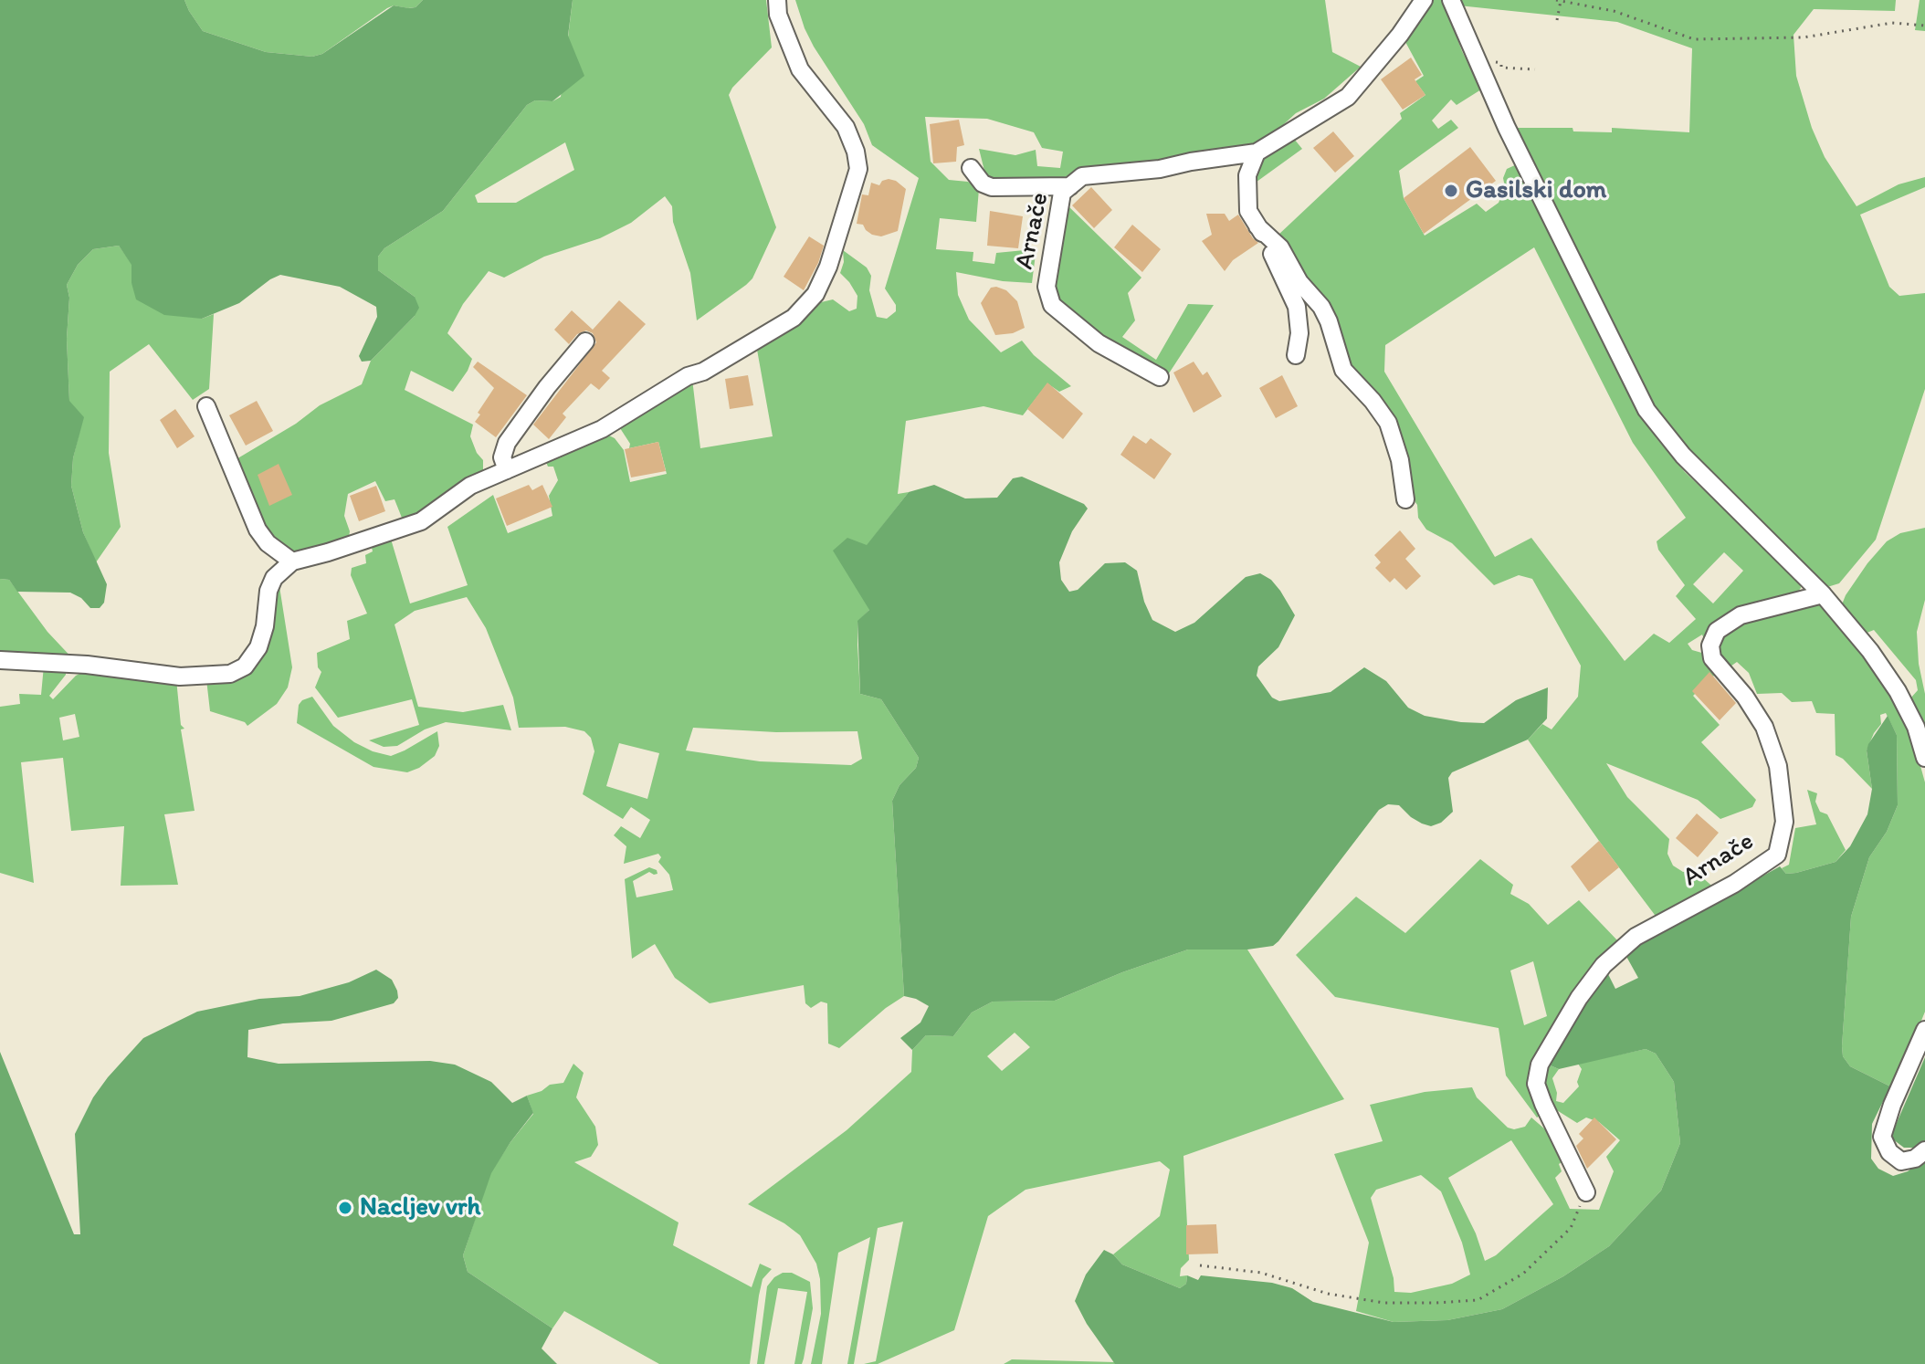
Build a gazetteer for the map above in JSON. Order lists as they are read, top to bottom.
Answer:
{
  "streets": {
    "street": ["Arnače"]
  },
  "places": ["Gasilski dom", "Nacljev vrh"]
}
